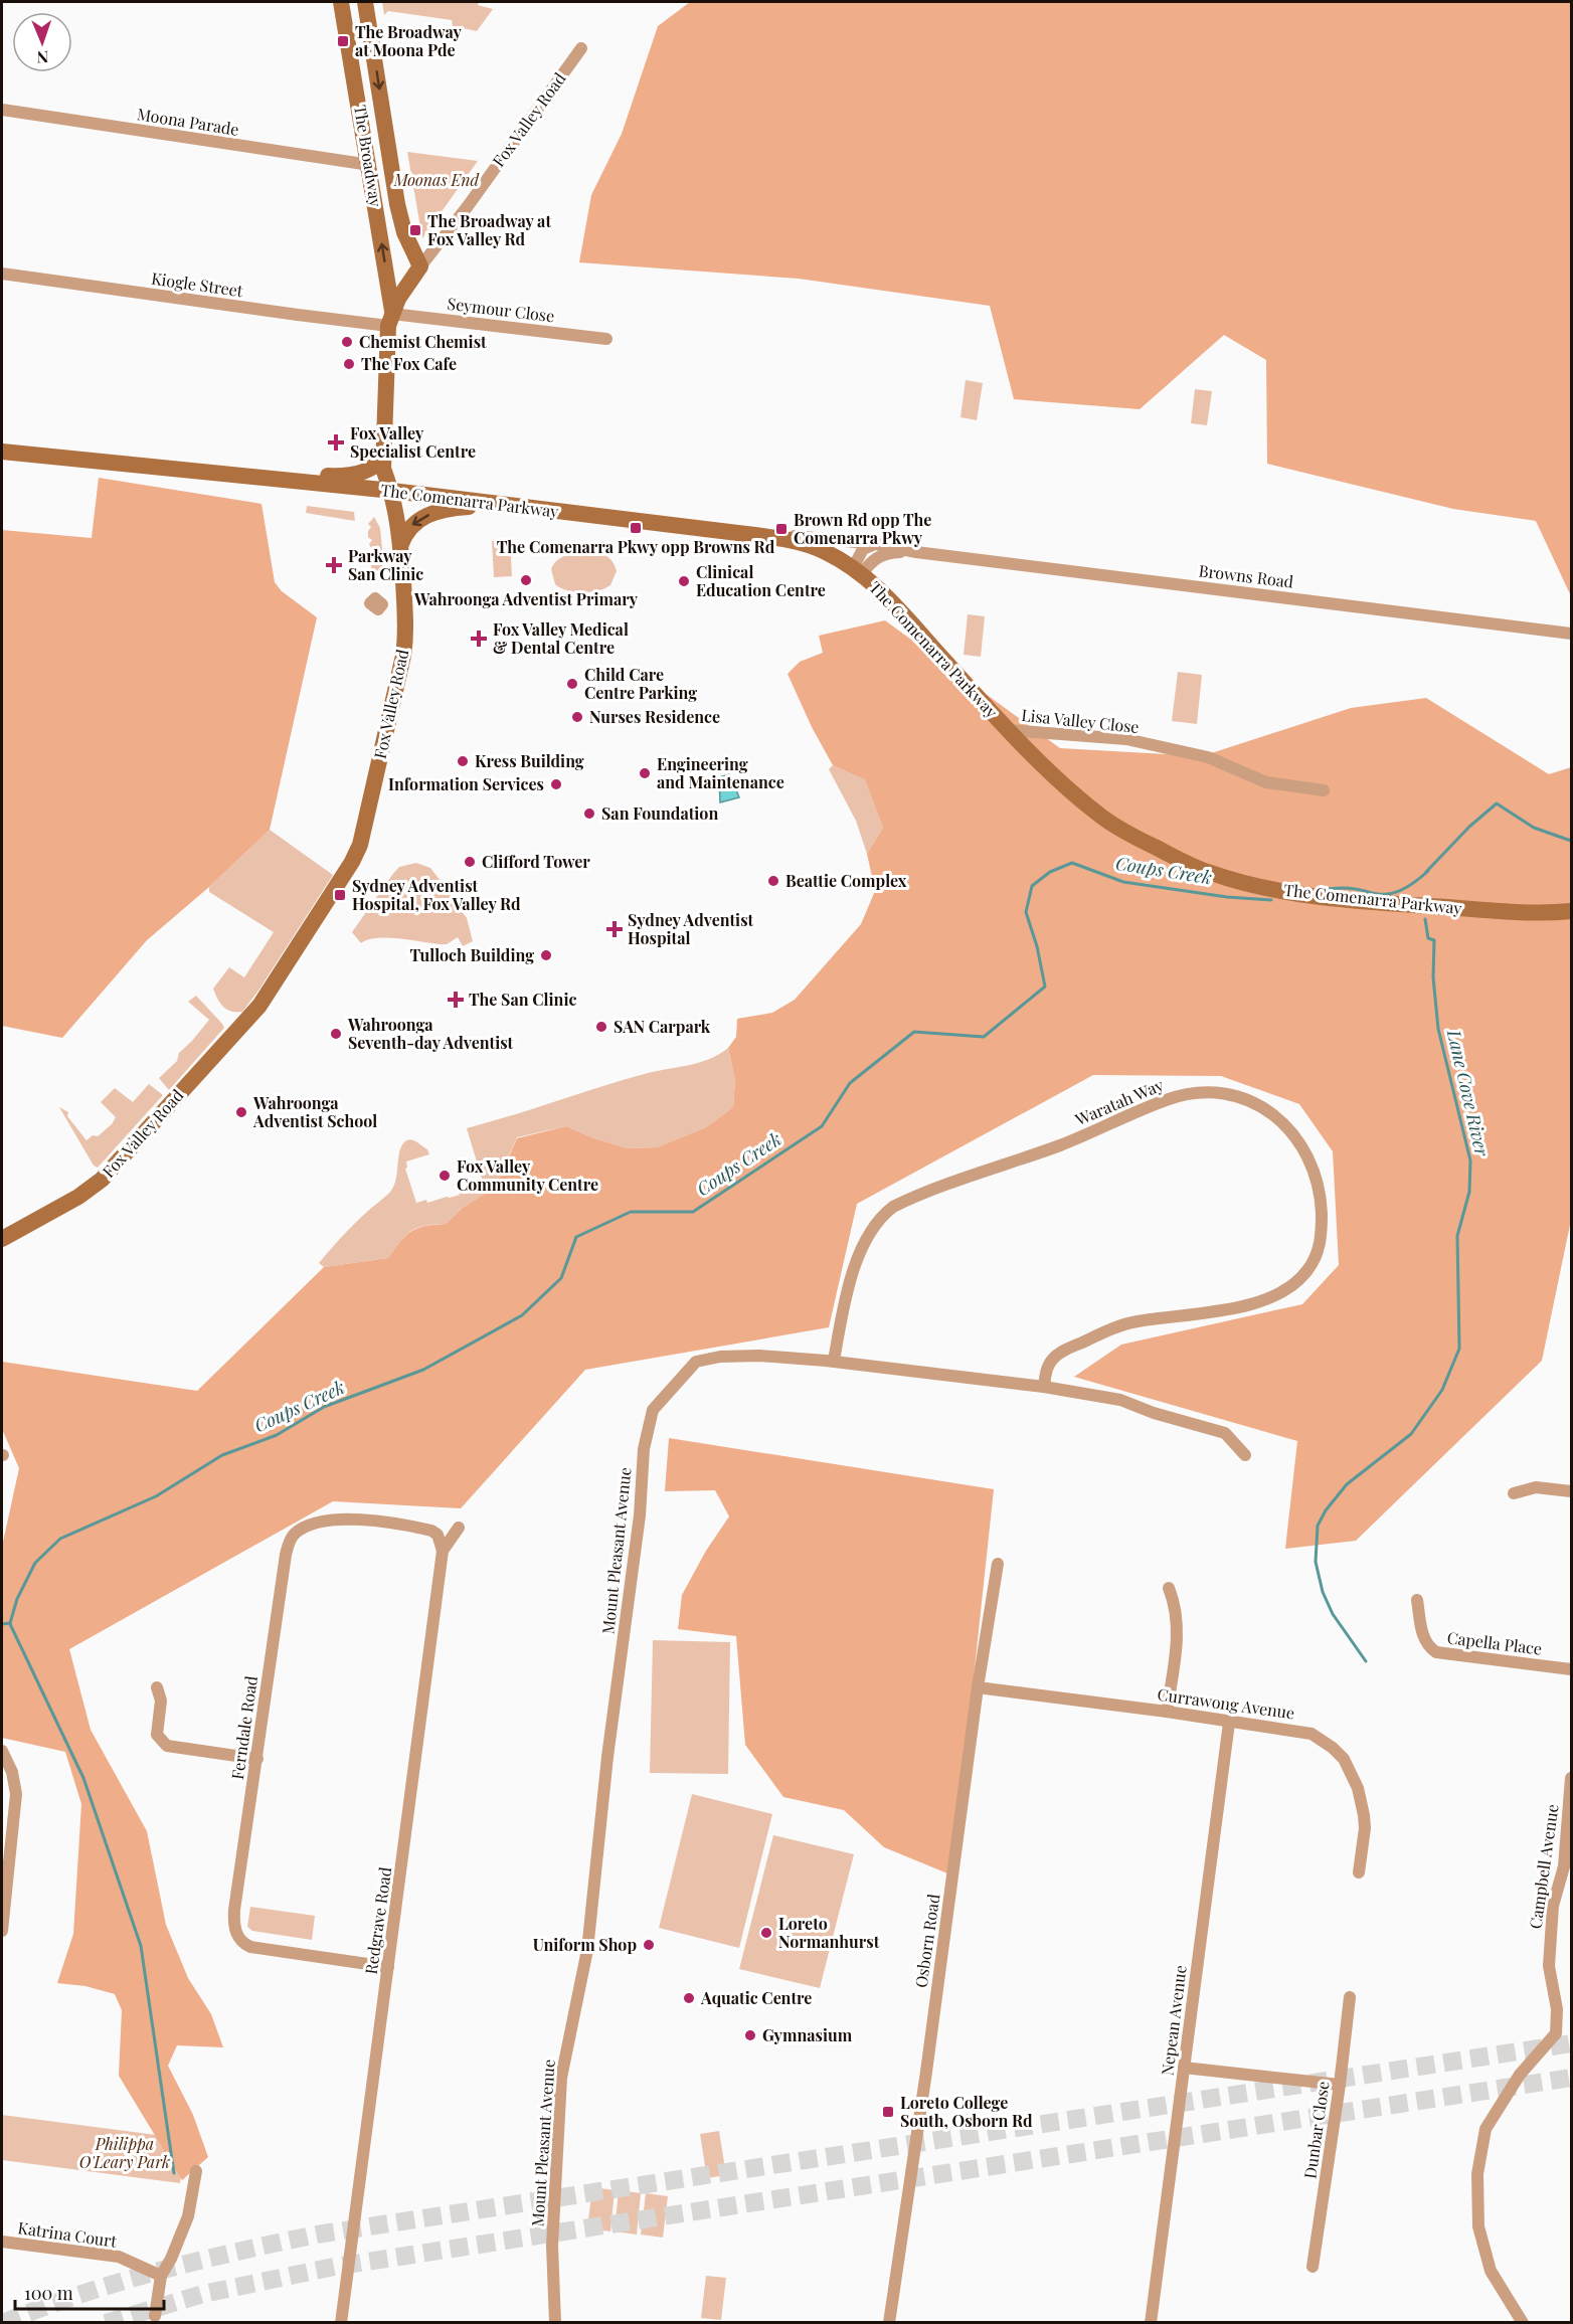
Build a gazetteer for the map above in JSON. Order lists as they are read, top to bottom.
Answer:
{
  "streets": {
    "main road": ["Fox Valley Road", "The Broadway", "The Comenarra Parkway"],
    "street": [
      "Moona Parade",
      "Kiogle Street",
      "Seymour Close",
      "Browns Road",
      "Lisa Valley Close",
      "Waratah Way",
      "Mount Pleasant Avenue",
      "Capella Place",
      "Currawong Avenue",
      "Ferndale Road",
      "Campbell Avenue",
      "Redgrave Road",
      "Osborn Road",
      "Nepean Avenue",
      "Dunbar Close",
      "Katrina Court"
    ]
  },
  "crossings": [
    ["Fox Valley Road", "The Broadway"],
    ["Fox Valley Road", "Kiogle Street"],
    ["Fox Valley Road", "Seymour Close"],
    ["Fox Valley Road", "The Comenarra Parkway"],
    ["Moona Parade", "The Broadway"],
    ["The Broadway", "Kiogle Street"],
    ["The Broadway", "Seymour Close"],
    ["Kiogle Street", "Seymour Close"],
    ["The Comenarra Parkway", "Browns Road"],
    ["The Comenarra Parkway", "Lisa Valley Close"],
    ["Waratah Way", "Mount Pleasant Avenue"],
    ["Currawong Avenue", "Osborn Road"],
    ["Currawong Avenue", "Nepean Avenue"],
    ["Ferndale Road", "Redgrave Road"]
  ],
  "water": ["Coups Creek", "Lane Cove River"],
  "parks": ["Moonas End", "Philippa O'Leary Park"],
  "places": {
    "transit": [
      "The Broadway at Moona Pde",
      "The Broadway at Fox Valley Rd",
      "The Comenarra Pkwy opp Browns Rd",
      "Brown Rd opp The Comenarra Pkwy",
      "Sydney Adventist Hospital, Fox Valley Rd",
      "Loreto College South, Osborn Rd"
    ],
    "other": [
      "Chemist Chemist",
      "The Fox Cafe",
      "Wahroonga Adventist Primary",
      "Clinical Education Centre",
      "Child Care Centre Parking",
      "Nurses Residence",
      "Kress Building",
      "Engineering and Maintenance",
      "Information Services",
      "San Foundation",
      "Clifford Tower",
      "Beattie Complex",
      "Tulloch Building",
      "SAN Carpark",
      "Wahroonga Seventh-day Adventist",
      "Wahroonga Adventist School",
      "Fox Valley Community Centre",
      "Loreto Normanhurst",
      "Uniform Shop",
      "Aquatic Centre",
      "Gymnasium"
    ],
    "health": [
      "Fox Valley Specialist Centre",
      "Parkway San Clinic",
      "Fox Valley Medical & Dental Centre",
      "Sydney Adventist Hospital",
      "The San Clinic"
    ]
  },
  "scale_bar": "100 m",
  "north": "bottom"
}
